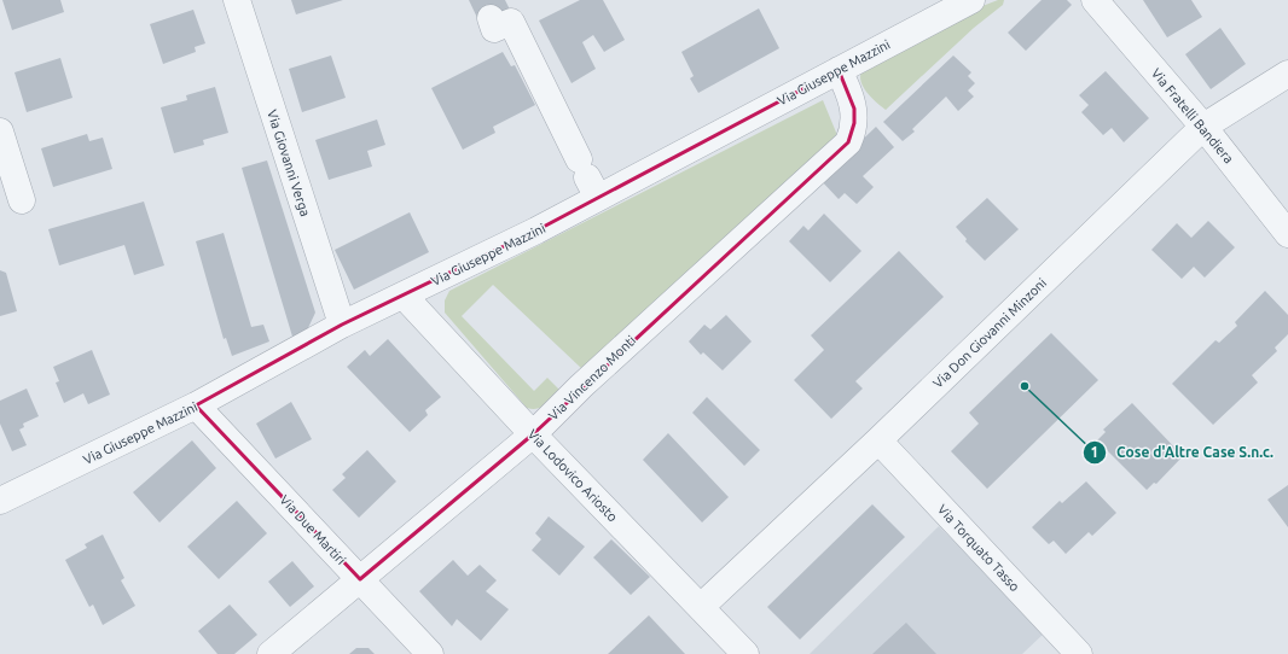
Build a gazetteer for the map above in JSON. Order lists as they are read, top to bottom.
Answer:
{
  "streets": {
    "street": [
      "Via Giuseppe Mazzini",
      "Via Fratelli Bandiera",
      "Via Giovanni Verga",
      "Via Don Giovanni Minzoni",
      "Via Vincenzo Monti",
      "Via Lodovico Ariosto",
      "Via Due Martiri",
      "Via Torquato Tasso"
    ]
  },
  "crossings": [
    ["Via Giuseppe Mazzini", "Via Giovanni Verga"],
    ["Via Giuseppe Mazzini", "Via Vincenzo Monti"],
    ["Via Giuseppe Mazzini", "Via Lodovico Ariosto"],
    ["Via Giuseppe Mazzini", "Via Due Martiri"],
    ["Via Fratelli Bandiera", "Via Don Giovanni Minzoni"],
    ["Via Don Giovanni Minzoni", "Via Lodovico Ariosto"],
    ["Via Don Giovanni Minzoni", "Via Torquato Tasso"],
    ["Via Vincenzo Monti", "Via Lodovico Ariosto"],
    ["Via Vincenzo Monti", "Via Due Martiri"]
  ],
  "places": ["Cose d'Altre Case S.n.c."]
}
